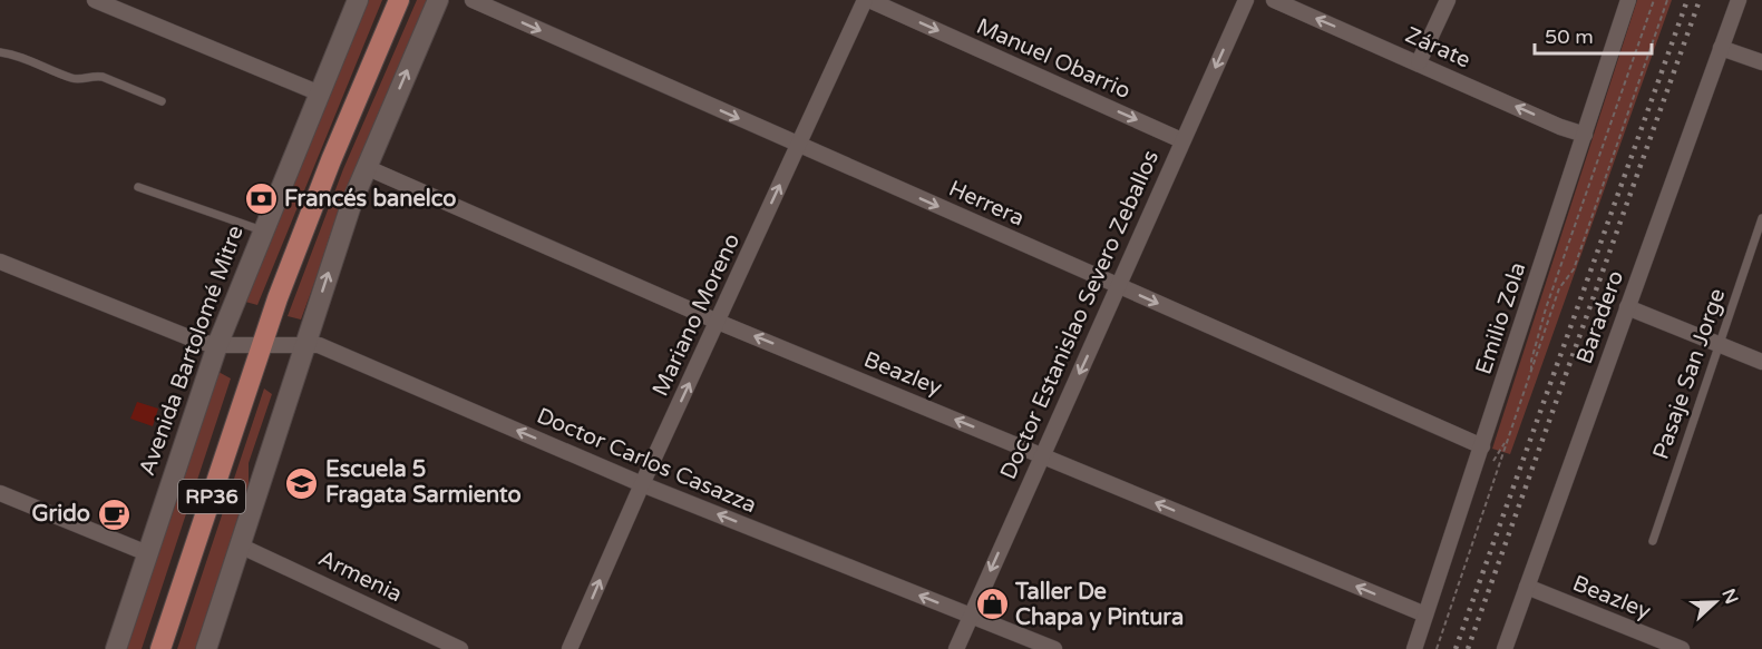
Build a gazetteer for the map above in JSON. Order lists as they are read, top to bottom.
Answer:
{
  "streets": {
    "main road": ["RP36"],
    "street": [
      "Zárate",
      "Manuel Obarrio",
      "Herrera",
      "Mariano Moreno",
      "Doctor Estanislao Severo Zeballos",
      "Baradero",
      "Emilio Zola",
      "Avenida Bartolomé Mitre",
      "Beazley",
      "Doctor Carlos Casazza",
      "Armenia"
    ],
    "lane": ["Pasaje San Jorge"]
  },
  "crossings": [
    ["Zárate", "Emilio Zola"],
    ["Manuel Obarrio", "Doctor Estanislao Severo Zeballos"],
    ["Herrera", "Mariano Moreno"],
    ["Herrera", "Doctor Estanislao Severo Zeballos"],
    ["Herrera", "Emilio Zola"],
    ["Mariano Moreno", "Beazley"],
    ["Mariano Moreno", "Doctor Carlos Casazza"],
    ["Doctor Estanislao Severo Zeballos", "Beazley"],
    ["Doctor Estanislao Severo Zeballos", "Doctor Carlos Casazza"],
    ["Baradero", "Beazley"],
    ["Emilio Zola", "Beazley"],
    ["Avenida Bartolomé Mitre", "Doctor Carlos Casazza"],
    ["Doctor Carlos Casazza", "RP36"]
  ],
  "one_way": [
    "Zárate",
    "Manuel Obarrio",
    "Herrera",
    "Mariano Moreno",
    "Doctor Estanislao Severo Zeballos",
    "Beazley",
    "Doctor Carlos Casazza"
  ],
  "places": {
    "bank": ["Francés banelco"],
    "school or university": ["Escuela 5 Fragata Sarmiento"],
    "cafe": ["Grido"],
    "shop": ["Taller De Chapa y Pintura"]
  },
  "scale_bar": "50 m",
  "north": "right"
}
